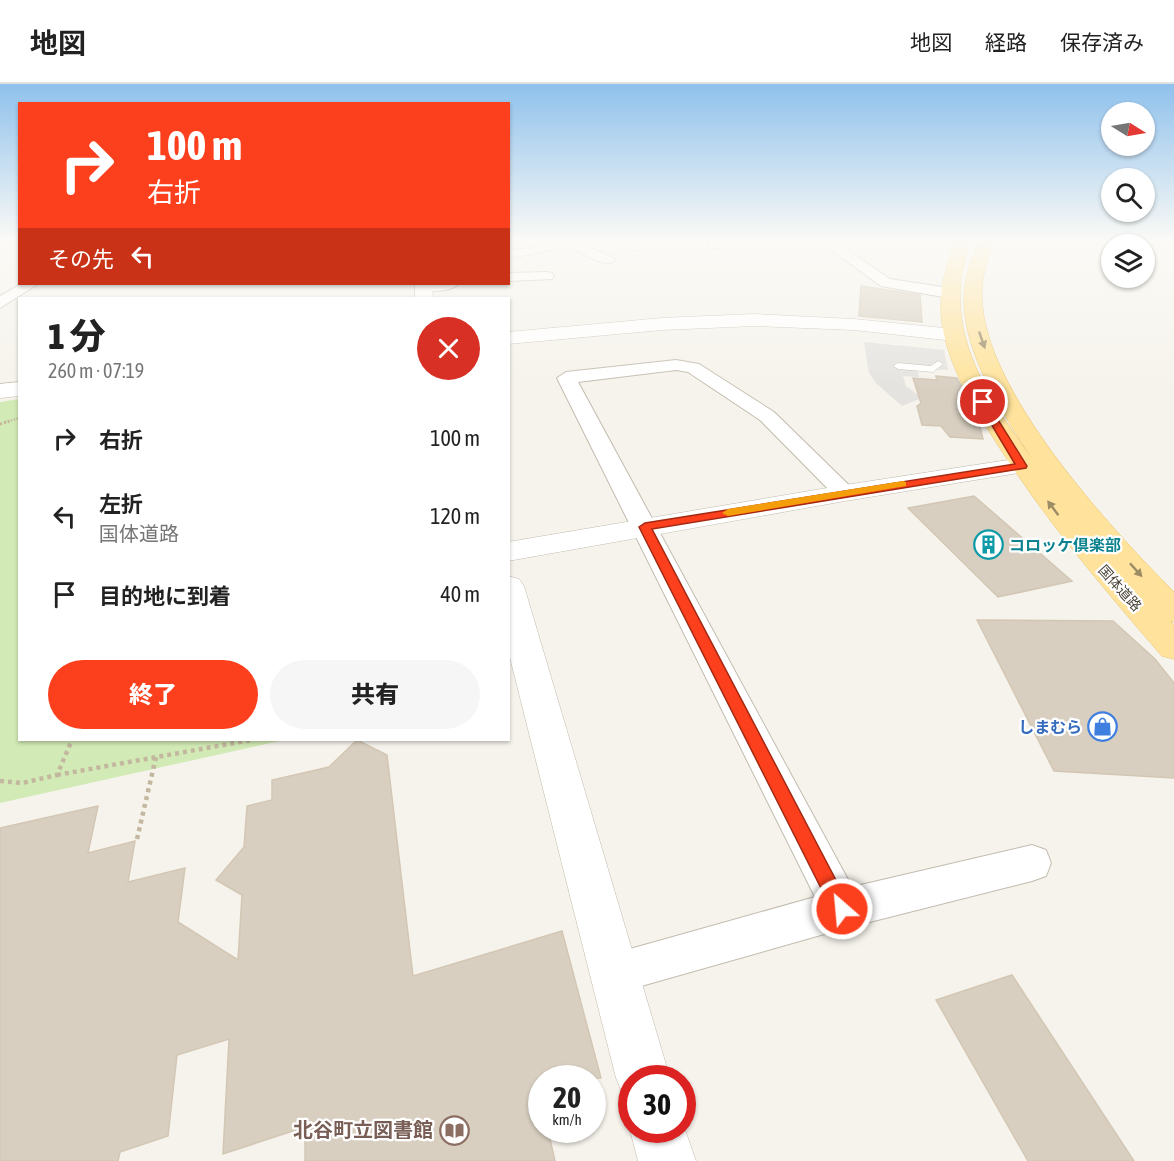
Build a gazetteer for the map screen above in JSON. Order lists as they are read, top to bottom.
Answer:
{
  "streets": {
    "main road": ["国体道路"]
  },
  "places": {
    "building": ["コロッケ倶楽部"],
    "shop": ["しまむら"],
    "library": ["北谷町立図書館"]
  },
  "north": "right",
  "page": {
    "header": "地図",
    "nav": ["地図", "経路", "保存済み"],
    "turn": ["100 m", "右折"],
    "then": "その先",
    "heading": ["1 分", "260 m · 07:19"],
    "list": [
      {
        "name": "右折",
        "value": "100 m"
      },
      {
        "name": "左折",
        "note": "国体道路",
        "value": "120 m"
      },
      {
        "name": "目的地に到着",
        "value": "40 m"
      }
    ],
    "buttons": ["終了", "共有"],
    "speed": "20 km/h",
    "limit": "30"
  }
}
